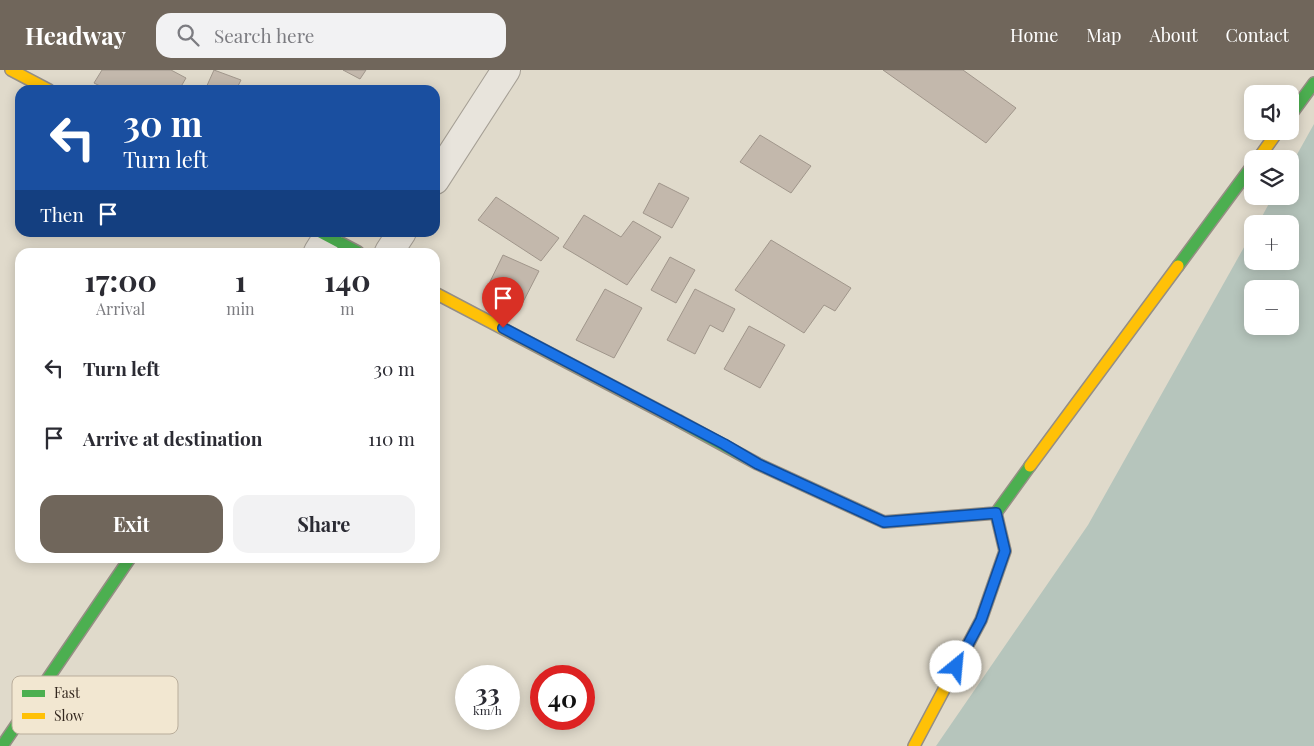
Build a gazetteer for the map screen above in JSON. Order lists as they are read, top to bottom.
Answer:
{
  "legend": ["Fast", "Slow"],
  "page": {
    "header": "Headway",
    "search": "Search here",
    "nav": [
      "Home",
      "Map",
      "About",
      "Contact"
    ],
    "map_buttons": ["+", "−"],
    "turn": ["30 m", "Turn left"],
    "then": "Then",
    "eta": [
      "17:00",
      "Arrival",
      "1",
      "min",
      "140",
      "m"
    ],
    "list": [
      {
        "name": "Turn left",
        "value": "30 m"
      },
      {
        "name": "Arrive at destination",
        "value": "110 m"
      }
    ],
    "buttons": ["Exit", "Share"],
    "speed": "33 km/h",
    "limit": "40"
  }
}
